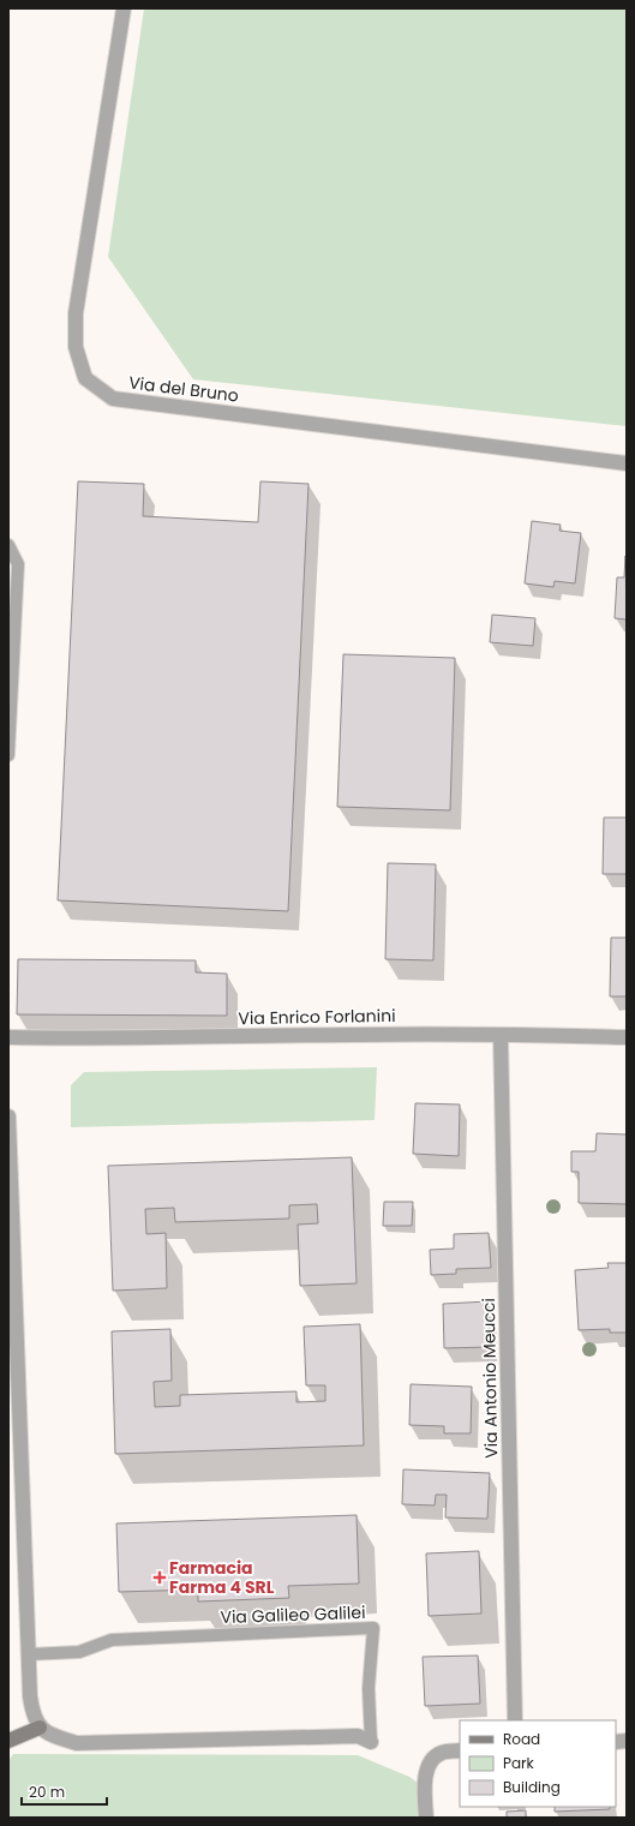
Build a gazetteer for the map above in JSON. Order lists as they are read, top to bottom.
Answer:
{
  "streets": {
    "street": [
      "Via del Bruno",
      "Via Enrico Forlanini",
      "Via Antonio Meucci",
      "Via Galileo Galilei"
    ]
  },
  "crossings": [
    ["Via Enrico Forlanini", "Via Antonio Meucci"]
  ],
  "places": {
    "health": ["Farmacia Farma 4 SRL"]
  },
  "legend": ["Road", "Park", "Building"],
  "scale_bar": "20 m"
}
